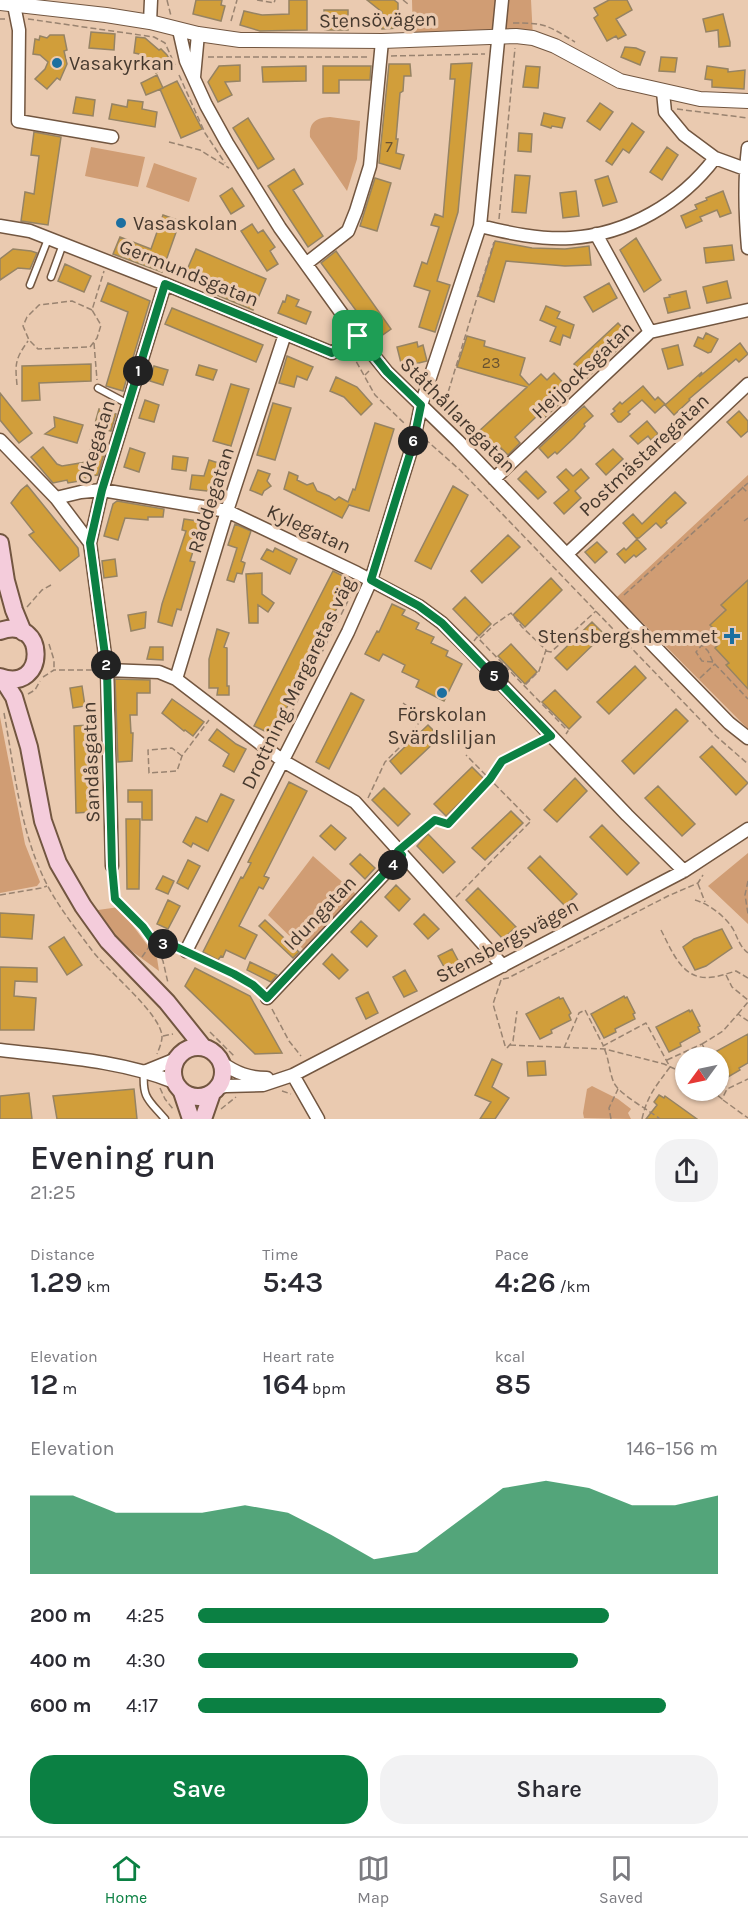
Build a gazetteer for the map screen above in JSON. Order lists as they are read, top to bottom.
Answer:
{
  "streets": {
    "street": [
      "Stensövägen",
      "Germundsgatan",
      "Heijocksgatan",
      "Ståthållaregatan",
      "Okegatan",
      "Postmästaregatan",
      "Råddegatan",
      "Kylegatan",
      "Drottning Margaretas väg",
      "Sandåsgatan",
      "Idungatan",
      "Stensbergsvägen"
    ]
  },
  "crossings": [
    ["Stensövägen", "Ståthållaregatan"],
    ["Stensövägen", "Drottning Margaretas väg"],
    ["Germundsgatan", "Ståthållaregatan"],
    ["Germundsgatan", "Okegatan"],
    ["Germundsgatan", "Råddegatan"],
    ["Heijocksgatan", "Ståthållaregatan"],
    ["Ståthållaregatan", "Postmästaregatan"],
    ["Ståthållaregatan", "Drottning Margaretas väg"],
    ["Okegatan", "Kylegatan"],
    ["Okegatan", "Sandåsgatan"],
    ["Råddegatan", "Kylegatan"],
    ["Kylegatan", "Drottning Margaretas väg"],
    ["Kylegatan", "Sandåsgatan"],
    ["Kylegatan", "Stensbergsvägen"]
  ],
  "places": {
    "other": ["Vasakyrkan", "Vasaskolan", "Förskolan Svärdsliljan"],
    "health": ["Stensbergshemmet"]
  },
  "house_numbers": ["7", "23"],
  "north": "bottom left",
  "page": {
    "pins": [
      "1",
      "6",
      "2",
      "5",
      "4",
      "3"
    ],
    "heading": ["Evening run", "21:25"],
    "stats": [
      ["Distance", "1.29 km"],
      ["Time", "5:43"],
      ["Pace", "4:26 /km"],
      ["Elevation", "12 m"],
      ["Heart rate", "164 bpm"],
      ["kcal", "85"]
    ],
    "chart": ["Elevation", "146–156 m"],
    "list": [
      {
        "name": "200 m",
        "note": "4:25"
      },
      {
        "name": "400 m",
        "note": "4:30"
      },
      {
        "name": "600 m",
        "note": "4:17"
      }
    ],
    "buttons": ["Save", "Share"],
    "tabs": ["Home", "Map", "Saved"]
  }
}
